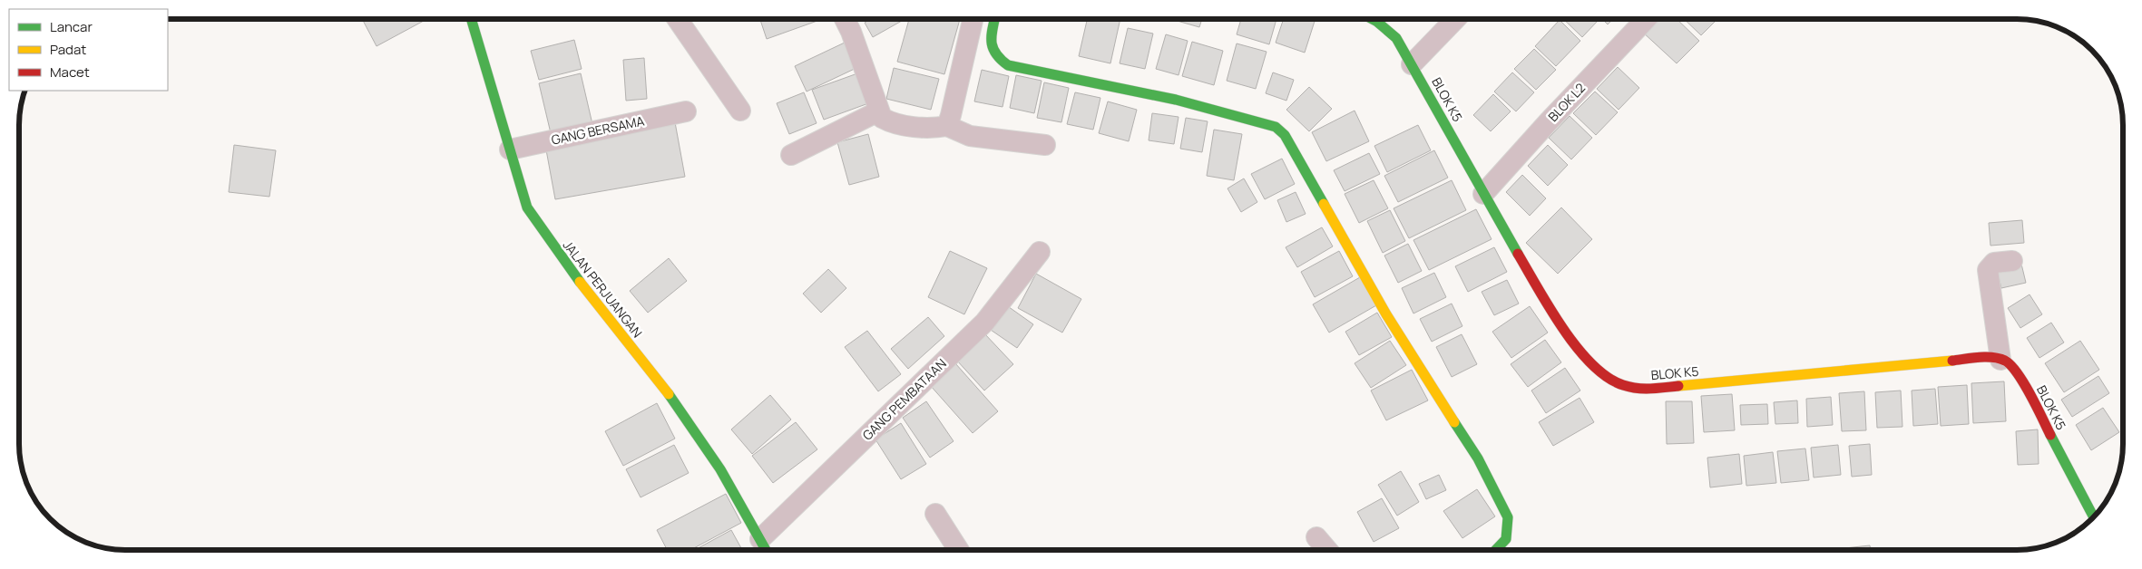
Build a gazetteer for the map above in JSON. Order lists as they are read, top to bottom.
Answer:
{
  "streets": {
    "street": [
      "BLOK K5",
      "BLOK L2",
      "GANG BERSAMA",
      "JALAN PERJUANGAN",
      "GANG PEMBATAAN"
    ]
  },
  "crossings": [
    ["BLOK K5", "BLOK L2"],
    ["GANG BERSAMA", "JALAN PERJUANGAN"],
    ["JALAN PERJUANGAN", "GANG PEMBATAAN"]
  ],
  "legend": ["Lancar", "Padat", "Macet"]
}
